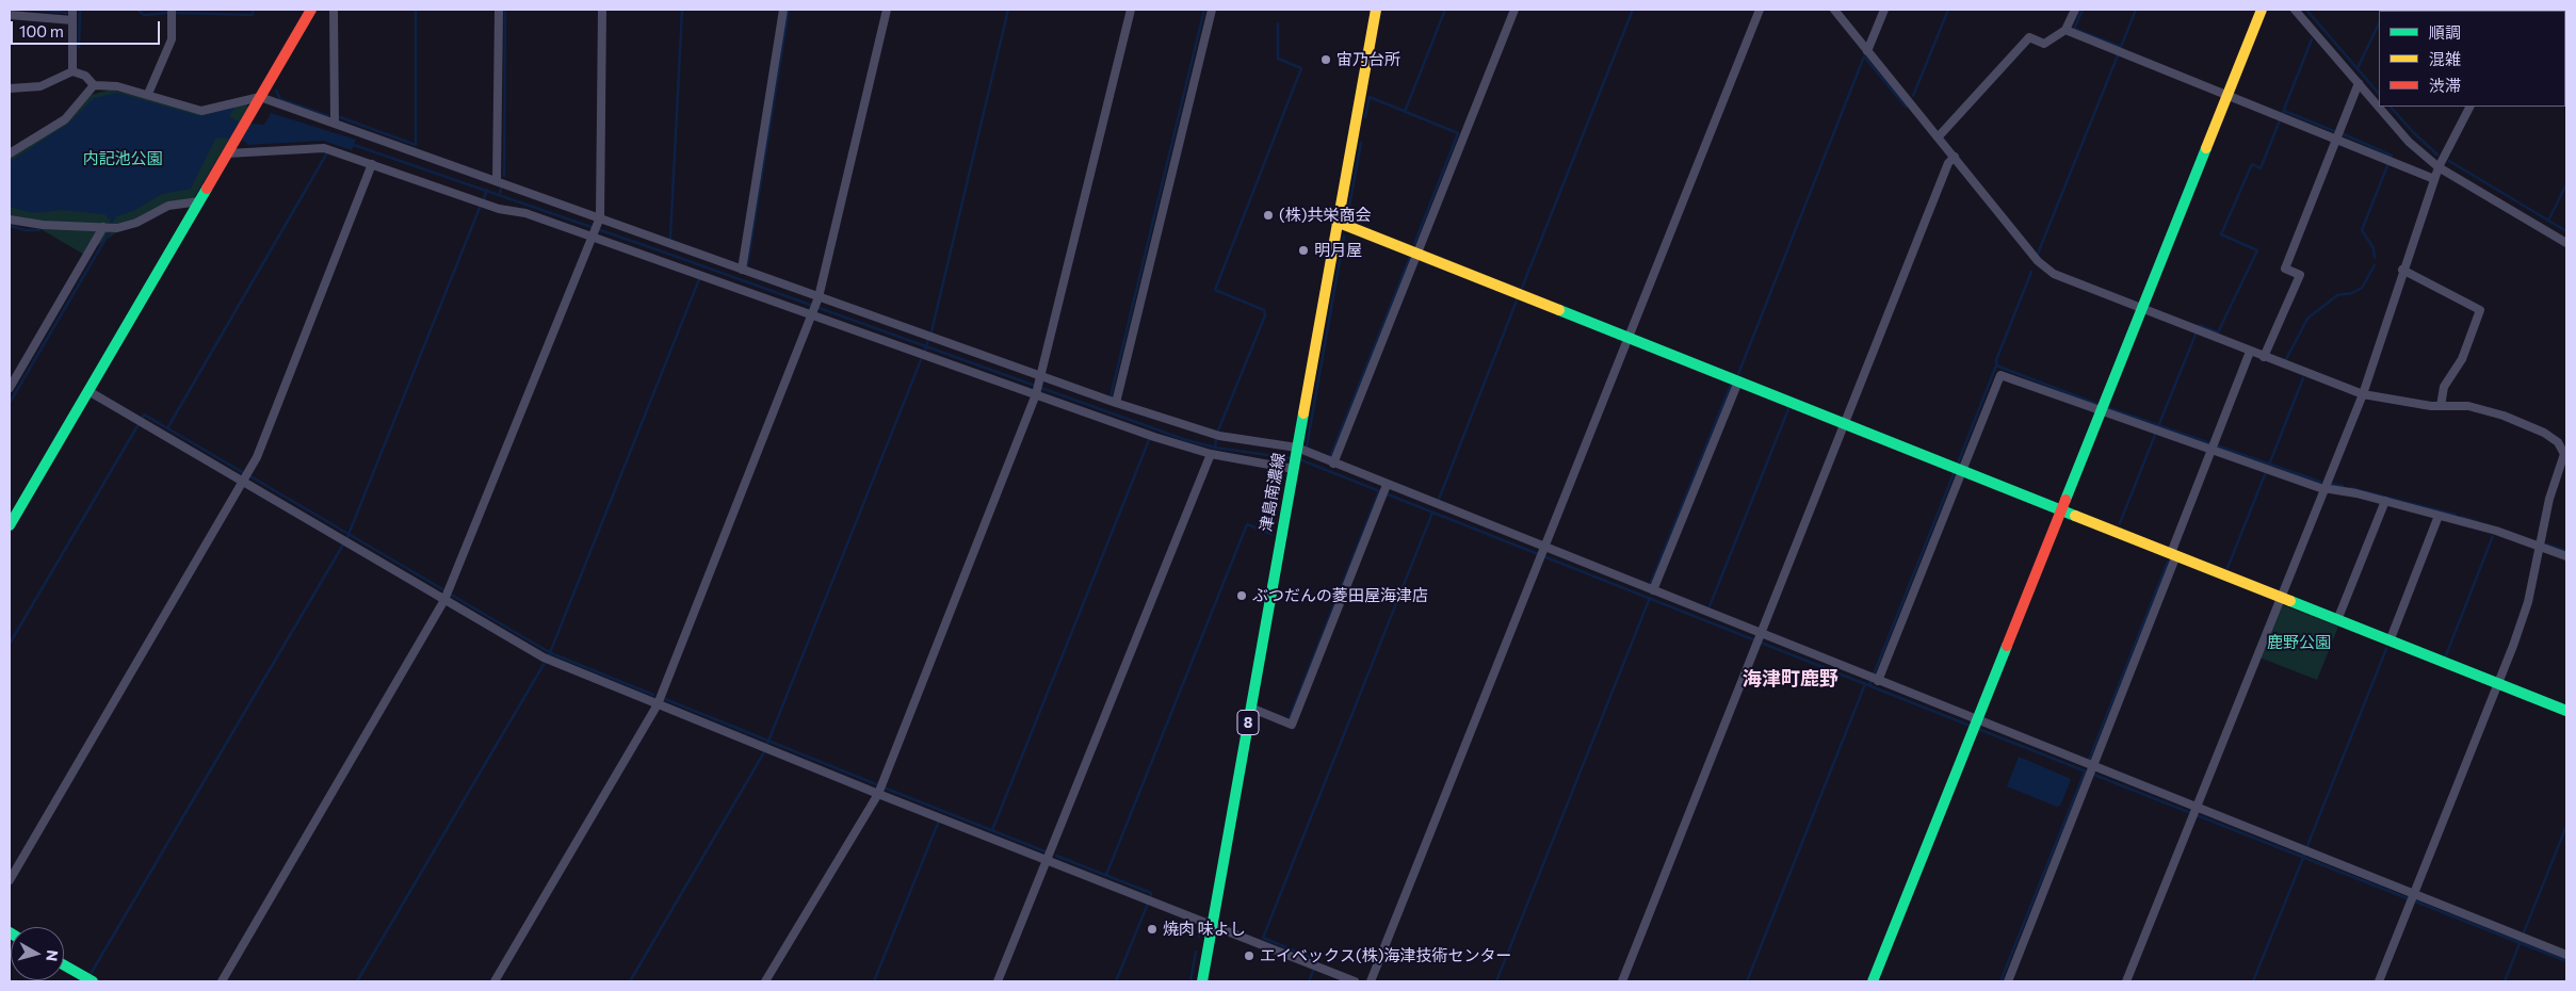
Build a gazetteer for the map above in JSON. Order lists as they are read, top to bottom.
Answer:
{
  "streets": {
    "street": ["津島南濃線", "8"]
  },
  "districts": ["海津町鹿野"],
  "parks": ["内記池公園", "鹿野公園"],
  "places": [
    "宙乃台所",
    "(株)共栄商会",
    "明月屋",
    "ぶつだんの菱田屋海津店",
    "焼肉 味よし",
    "エイベックス(株)海津技術センター"
  ],
  "legend": ["順調", "混雑", "渋滞"],
  "scale_bar": "100 m",
  "north": "right"
}
